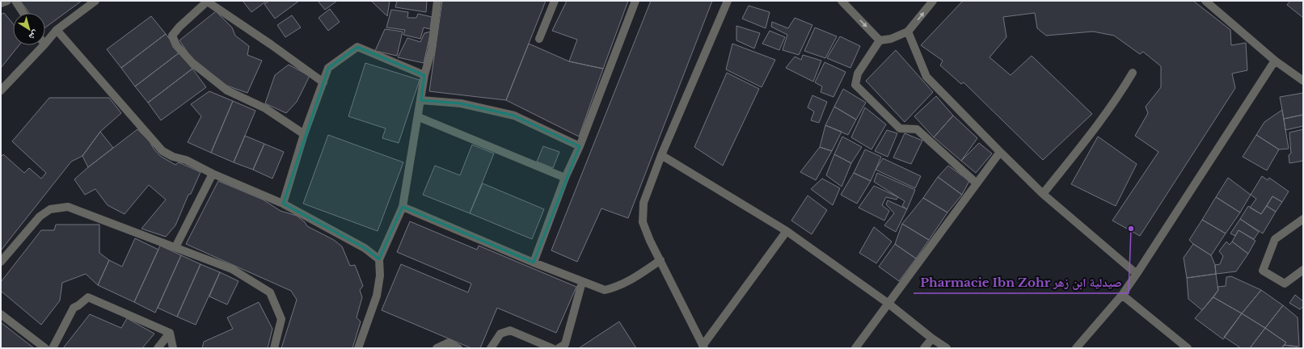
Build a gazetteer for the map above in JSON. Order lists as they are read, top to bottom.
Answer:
{
  "places": ["Pharmacie Ibn Zohr صيدلية ابن زهر"],
  "north": "bottom right"
}
